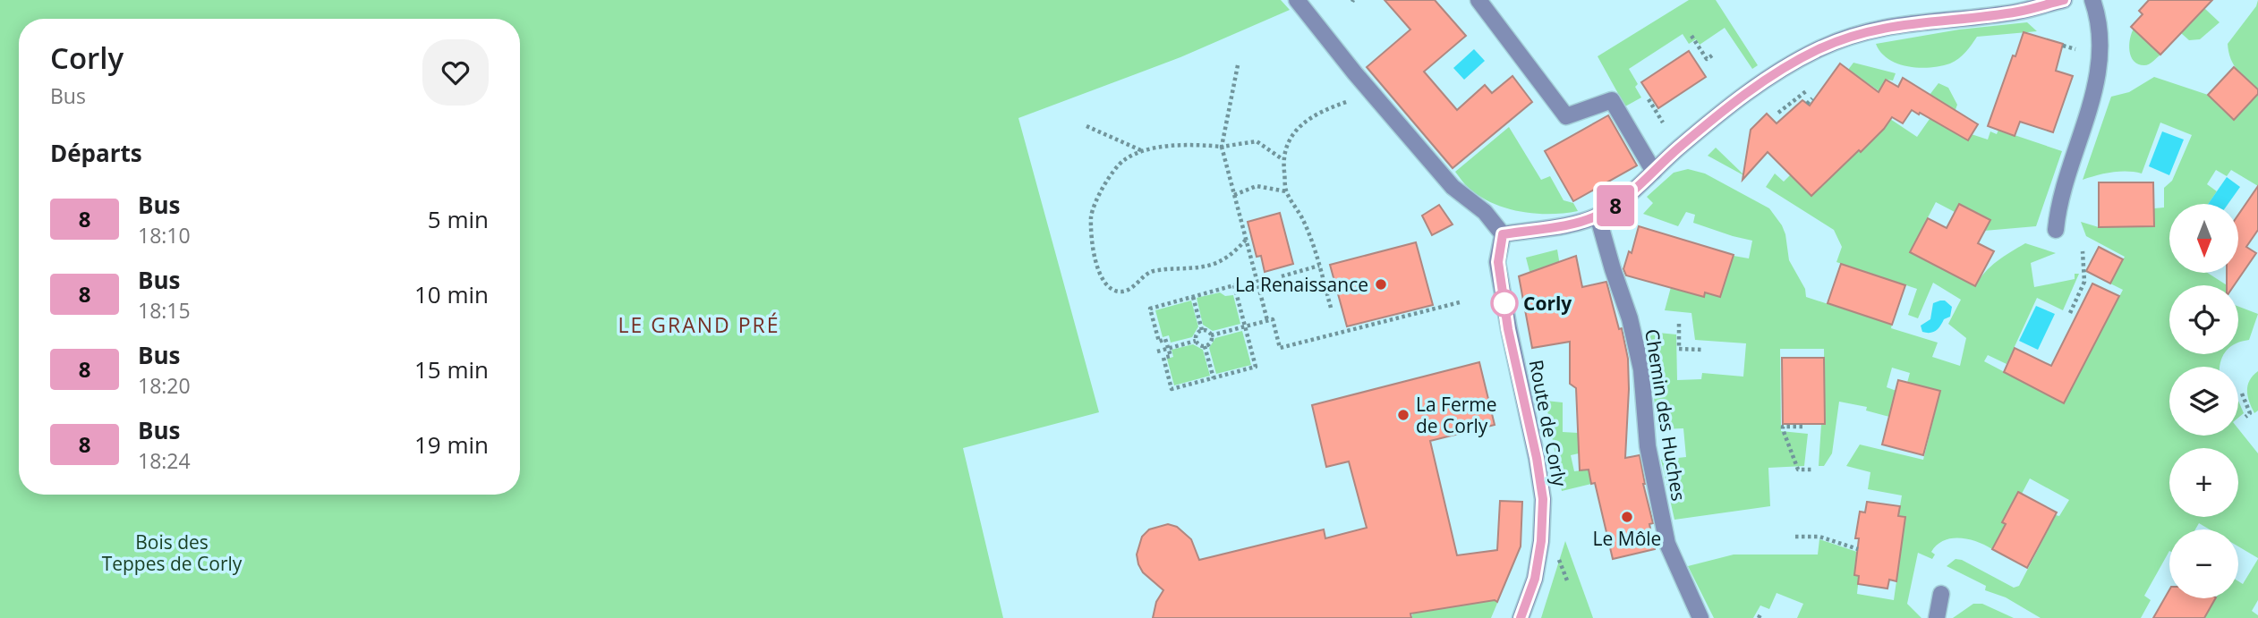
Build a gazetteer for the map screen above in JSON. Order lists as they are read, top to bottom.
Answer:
{
  "streets": {
    "street": ["Chemin des Huches", "Route de Corly"]
  },
  "districts": ["LE GRAND PRÉ"],
  "parks": ["Bois des Teppes de Corly"],
  "places": [
    "La Renaissance",
    "Corly",
    "La Ferme de Corly",
    "Le Môle"
  ],
  "lines": ["bus line 8"],
  "north": "bottom",
  "page": {
    "on_map": "8",
    "heading": [
      ["Corly", "Bus"],
      "Départs"
    ],
    "list": [
      {
        "mark": "8",
        "name": "Bus",
        "note": "18:10",
        "value": "5 min"
      },
      {
        "mark": "8",
        "name": "Bus",
        "note": "18:15",
        "value": "10 min"
      },
      {
        "mark": "8",
        "name": "Bus",
        "note": "18:20",
        "value": "15 min"
      },
      {
        "mark": "8",
        "name": "Bus",
        "note": "18:24",
        "value": "19 min"
      }
    ],
    "map_buttons": ["+", "−"]
  }
}
